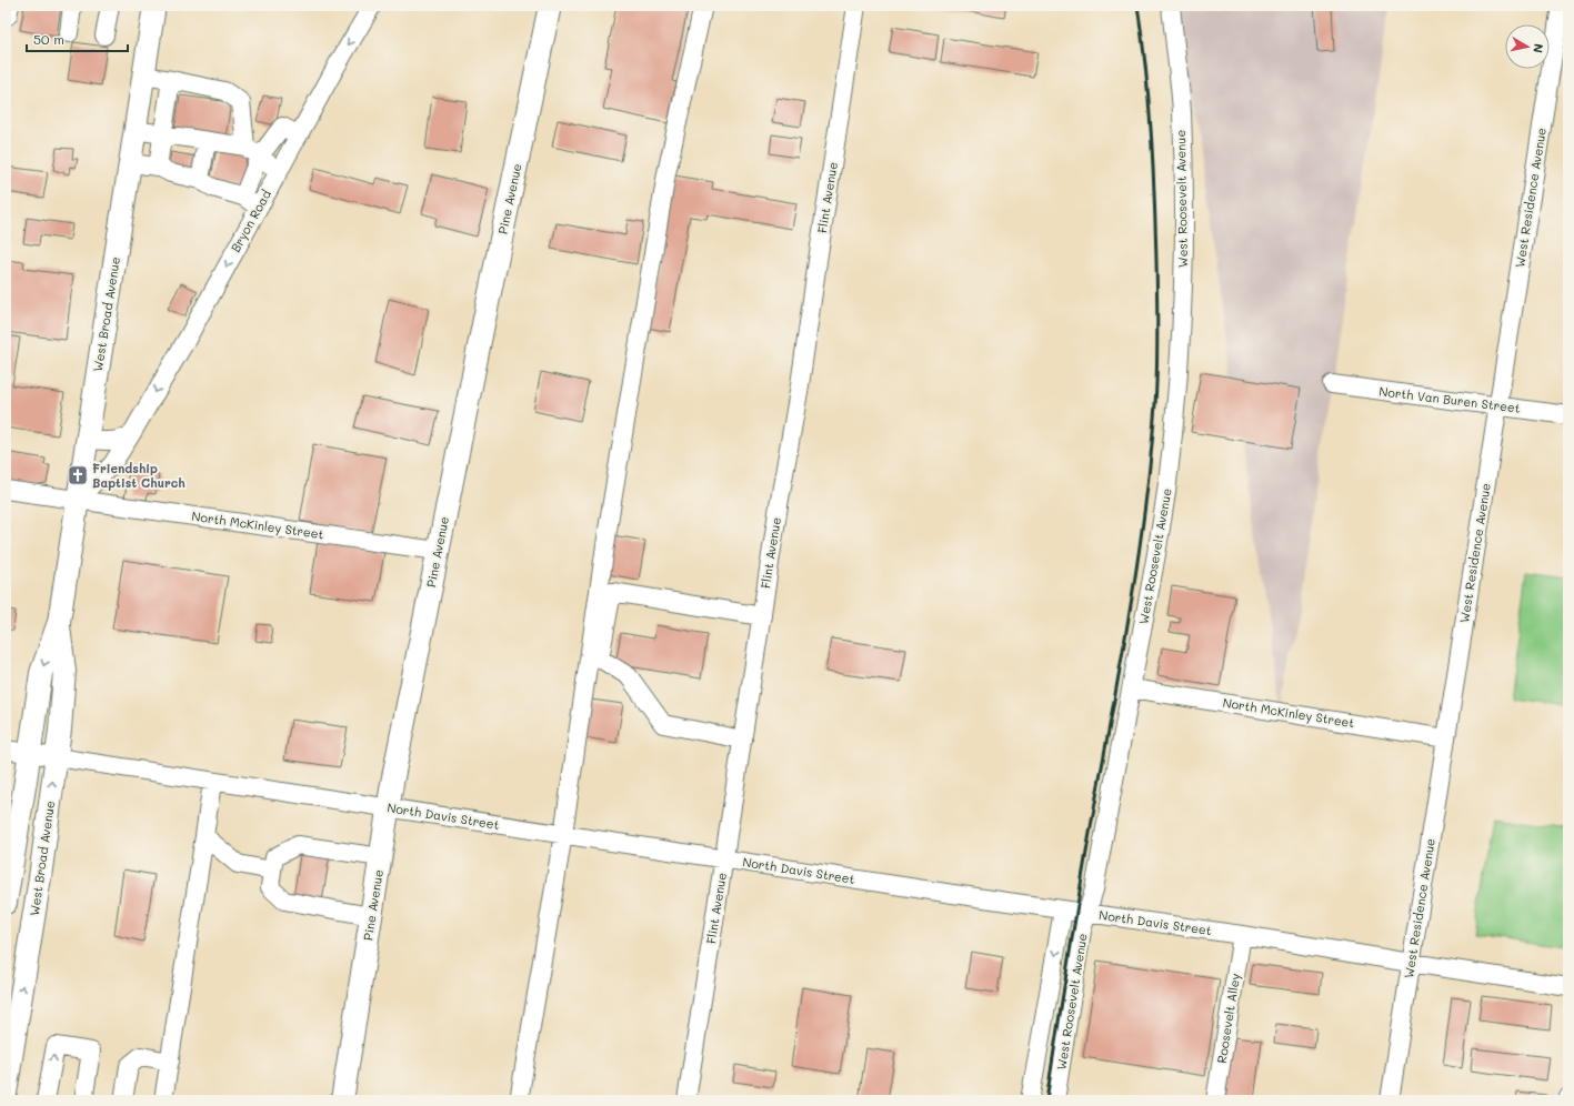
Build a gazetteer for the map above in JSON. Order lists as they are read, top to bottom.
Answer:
{
  "streets": {
    "main road": ["Pine Avenue", "West Broad Avenue"],
    "street": [
      "Flint Avenue",
      "West Residence Avenue",
      "West Roosevelt Avenue",
      "Bryon Road",
      "North Van Buren Street",
      "North McKinley Street",
      "North Davis Street",
      "Roosevelt Alley"
    ]
  },
  "crossings": [
    ["Flint Avenue", "North Davis Street"],
    ["West Residence Avenue", "North Van Buren Street"],
    ["West Residence Avenue", "North McKinley Street"],
    ["West Residence Avenue", "North Davis Street"],
    ["Pine Avenue", "North McKinley Street"],
    ["Pine Avenue", "North Davis Street"],
    ["West Roosevelt Avenue", "North McKinley Street"],
    ["West Roosevelt Avenue", "North Davis Street"],
    ["Bryon Road", "West Broad Avenue"],
    ["Bryon Road", "North McKinley Street"],
    ["West Broad Avenue", "North McKinley Street"],
    ["West Broad Avenue", "North Davis Street"],
    ["North Davis Street", "Roosevelt Alley"]
  ],
  "one_way": ["Bryon Road"],
  "places": {
    "church": ["Friendship Baptist Church"]
  },
  "scale_bar": "50 m",
  "north": "right"
}
